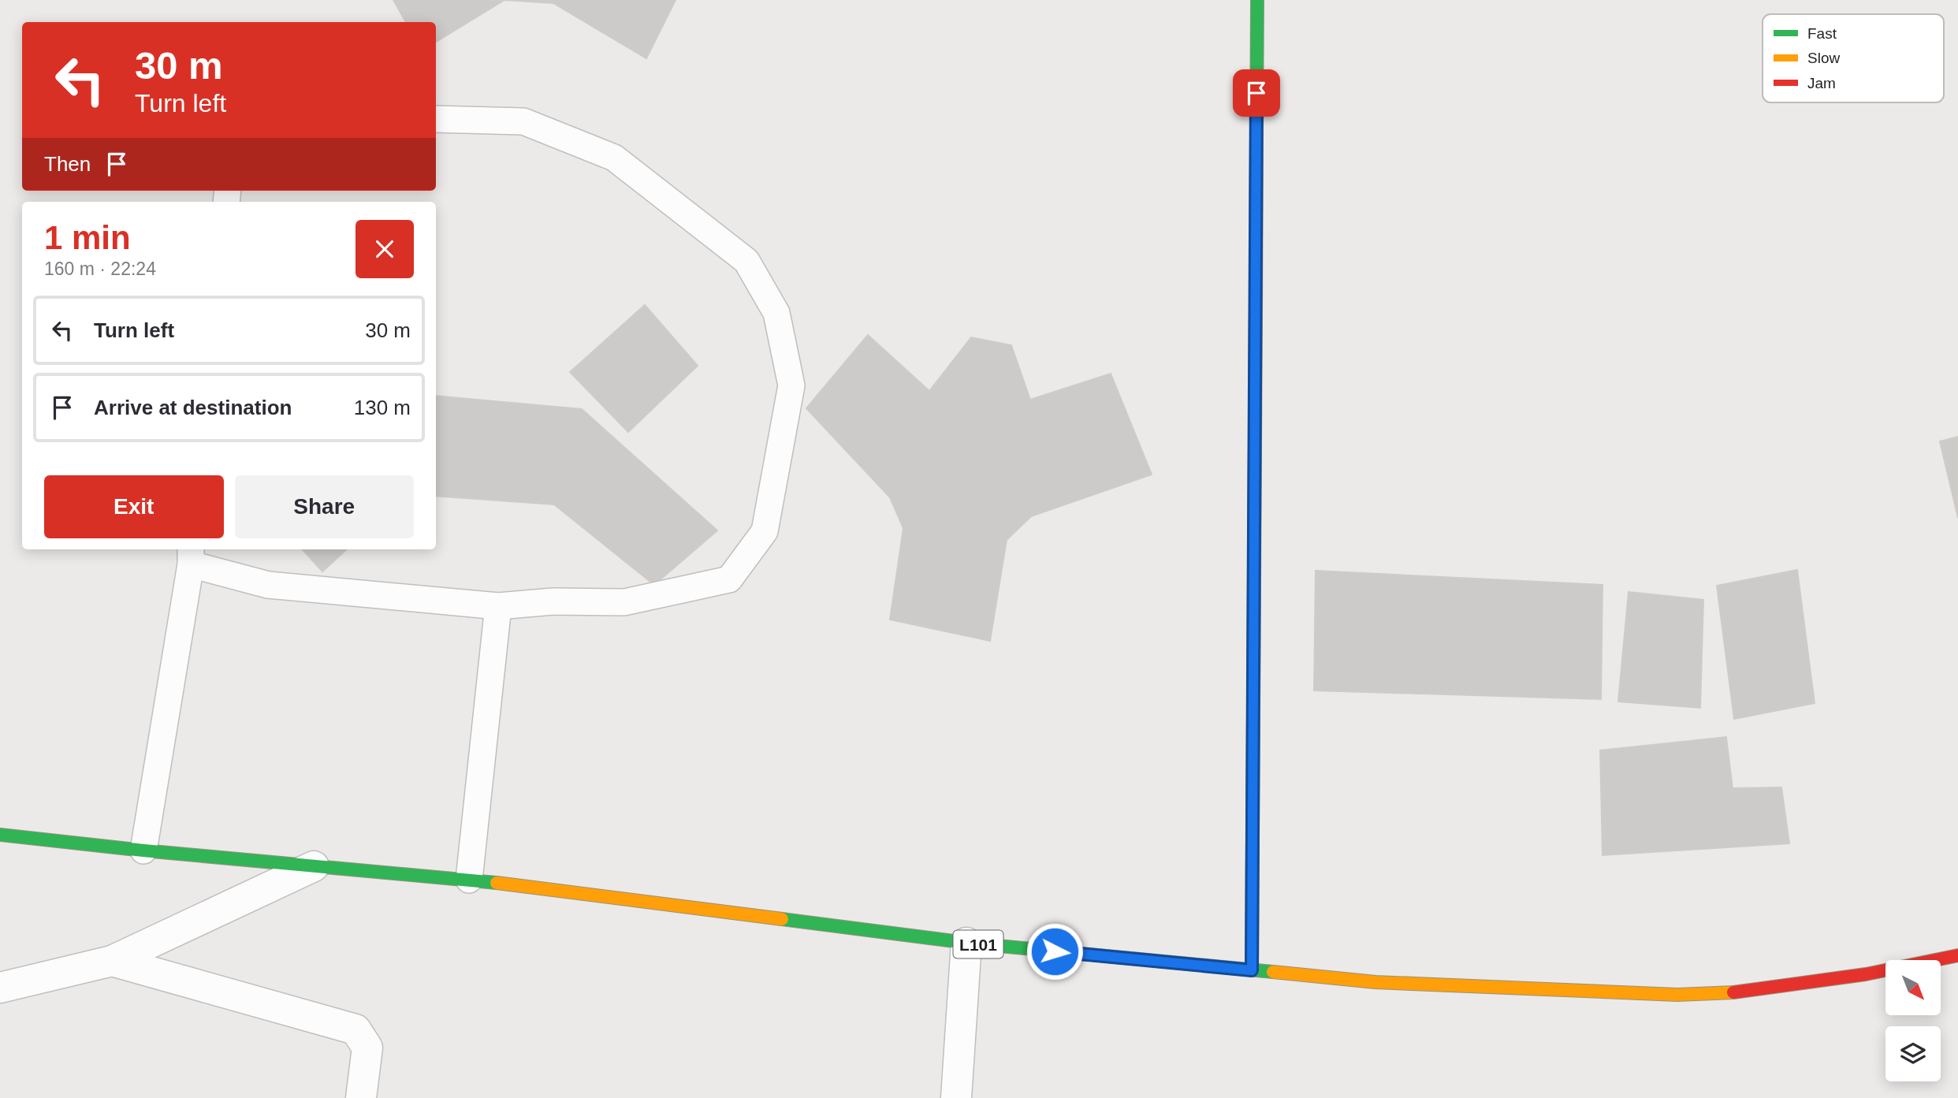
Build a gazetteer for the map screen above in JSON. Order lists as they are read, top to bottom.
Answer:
{
  "streets": {
    "main road": ["L101"]
  },
  "legend": ["Fast", "Slow", "Jam"],
  "north": "bottom right",
  "page": {
    "turn": ["30 m", "Turn left"],
    "then": "Then",
    "heading": ["1 min", "160 m · 22:24"],
    "list": [
      {
        "name": "Turn left",
        "value": "30 m"
      },
      {
        "name": "Arrive at destination",
        "value": "130 m"
      }
    ],
    "buttons": ["Exit", "Share"]
  }
}
